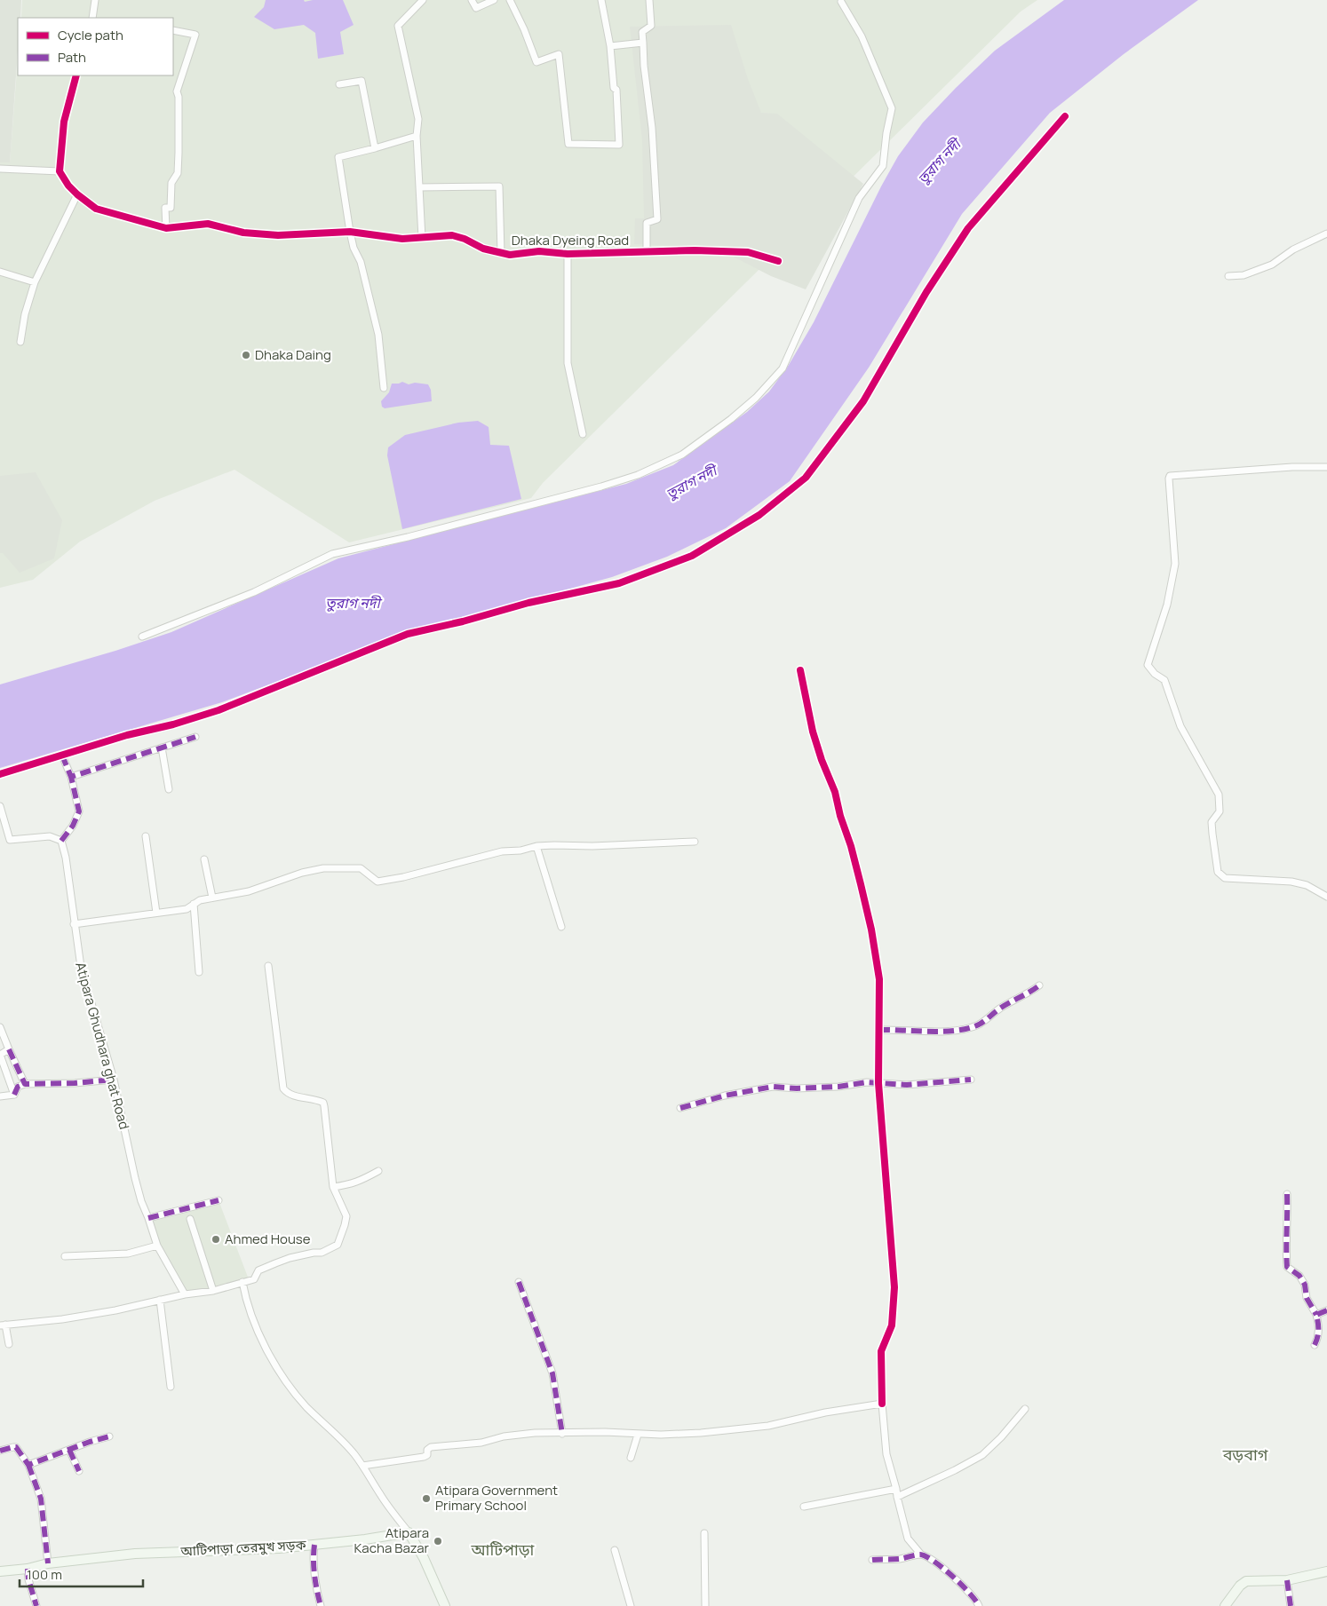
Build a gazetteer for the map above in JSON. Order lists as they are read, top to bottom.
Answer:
{
  "streets": {
    "main road": ["আটিপাড়া তেরমুখ সড়ক"],
    "street": ["Dhaka Dyeing Road", "Atipara Ghudhara ghat Road"]
  },
  "districts": ["বড়বাগ", "আটিপাড়া"],
  "water": ["তুরাগ নদী"],
  "places": [
    "Dhaka Daing",
    "Ahmed House",
    "Atipara Government Primary School",
    "Atipara Kacha Bazar"
  ],
  "legend": ["Cycle path", "Path"],
  "scale_bar": "100 m"
}
